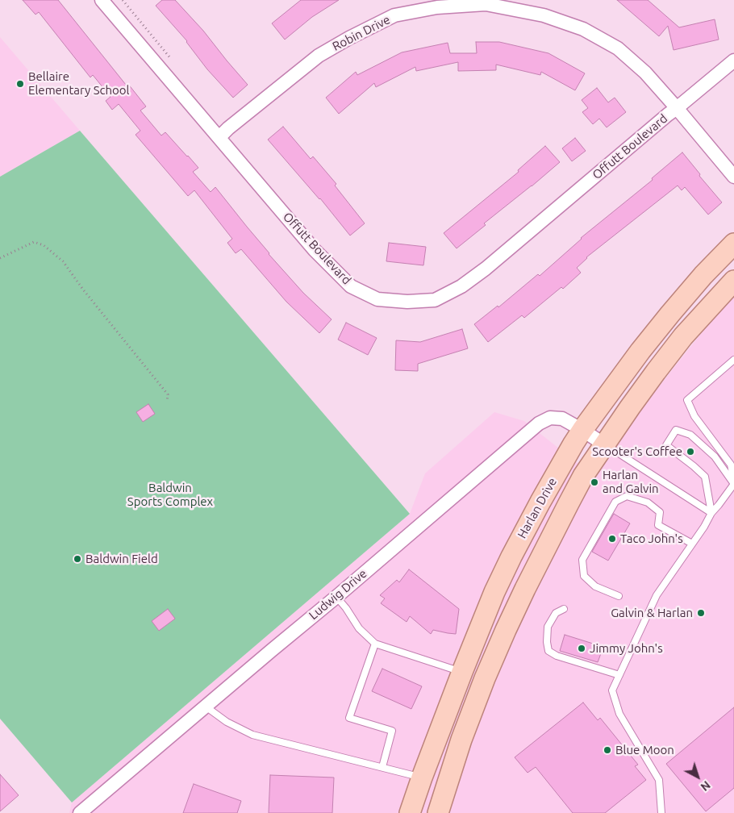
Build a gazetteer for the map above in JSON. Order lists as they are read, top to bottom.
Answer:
{
  "streets": {
    "main road": ["Harlan Drive"],
    "street": ["Robin Drive", "Offutt Boulevard", "Ludwig Drive"]
  },
  "crossings": [
    ["Robin Drive", "Offutt Boulevard"],
    ["Harlan Drive", "Ludwig Drive"]
  ],
  "parks": ["Baldwin Sports Complex"],
  "places": [
    "Bellaire Elementary School",
    "Scooter's Coffee",
    "Harlan and Galvin",
    "Taco John's",
    "Baldwin Field",
    "Galvin & Harlan",
    "Jimmy John's",
    "Blue Moon"
  ],
  "north": "bottom right"
}
